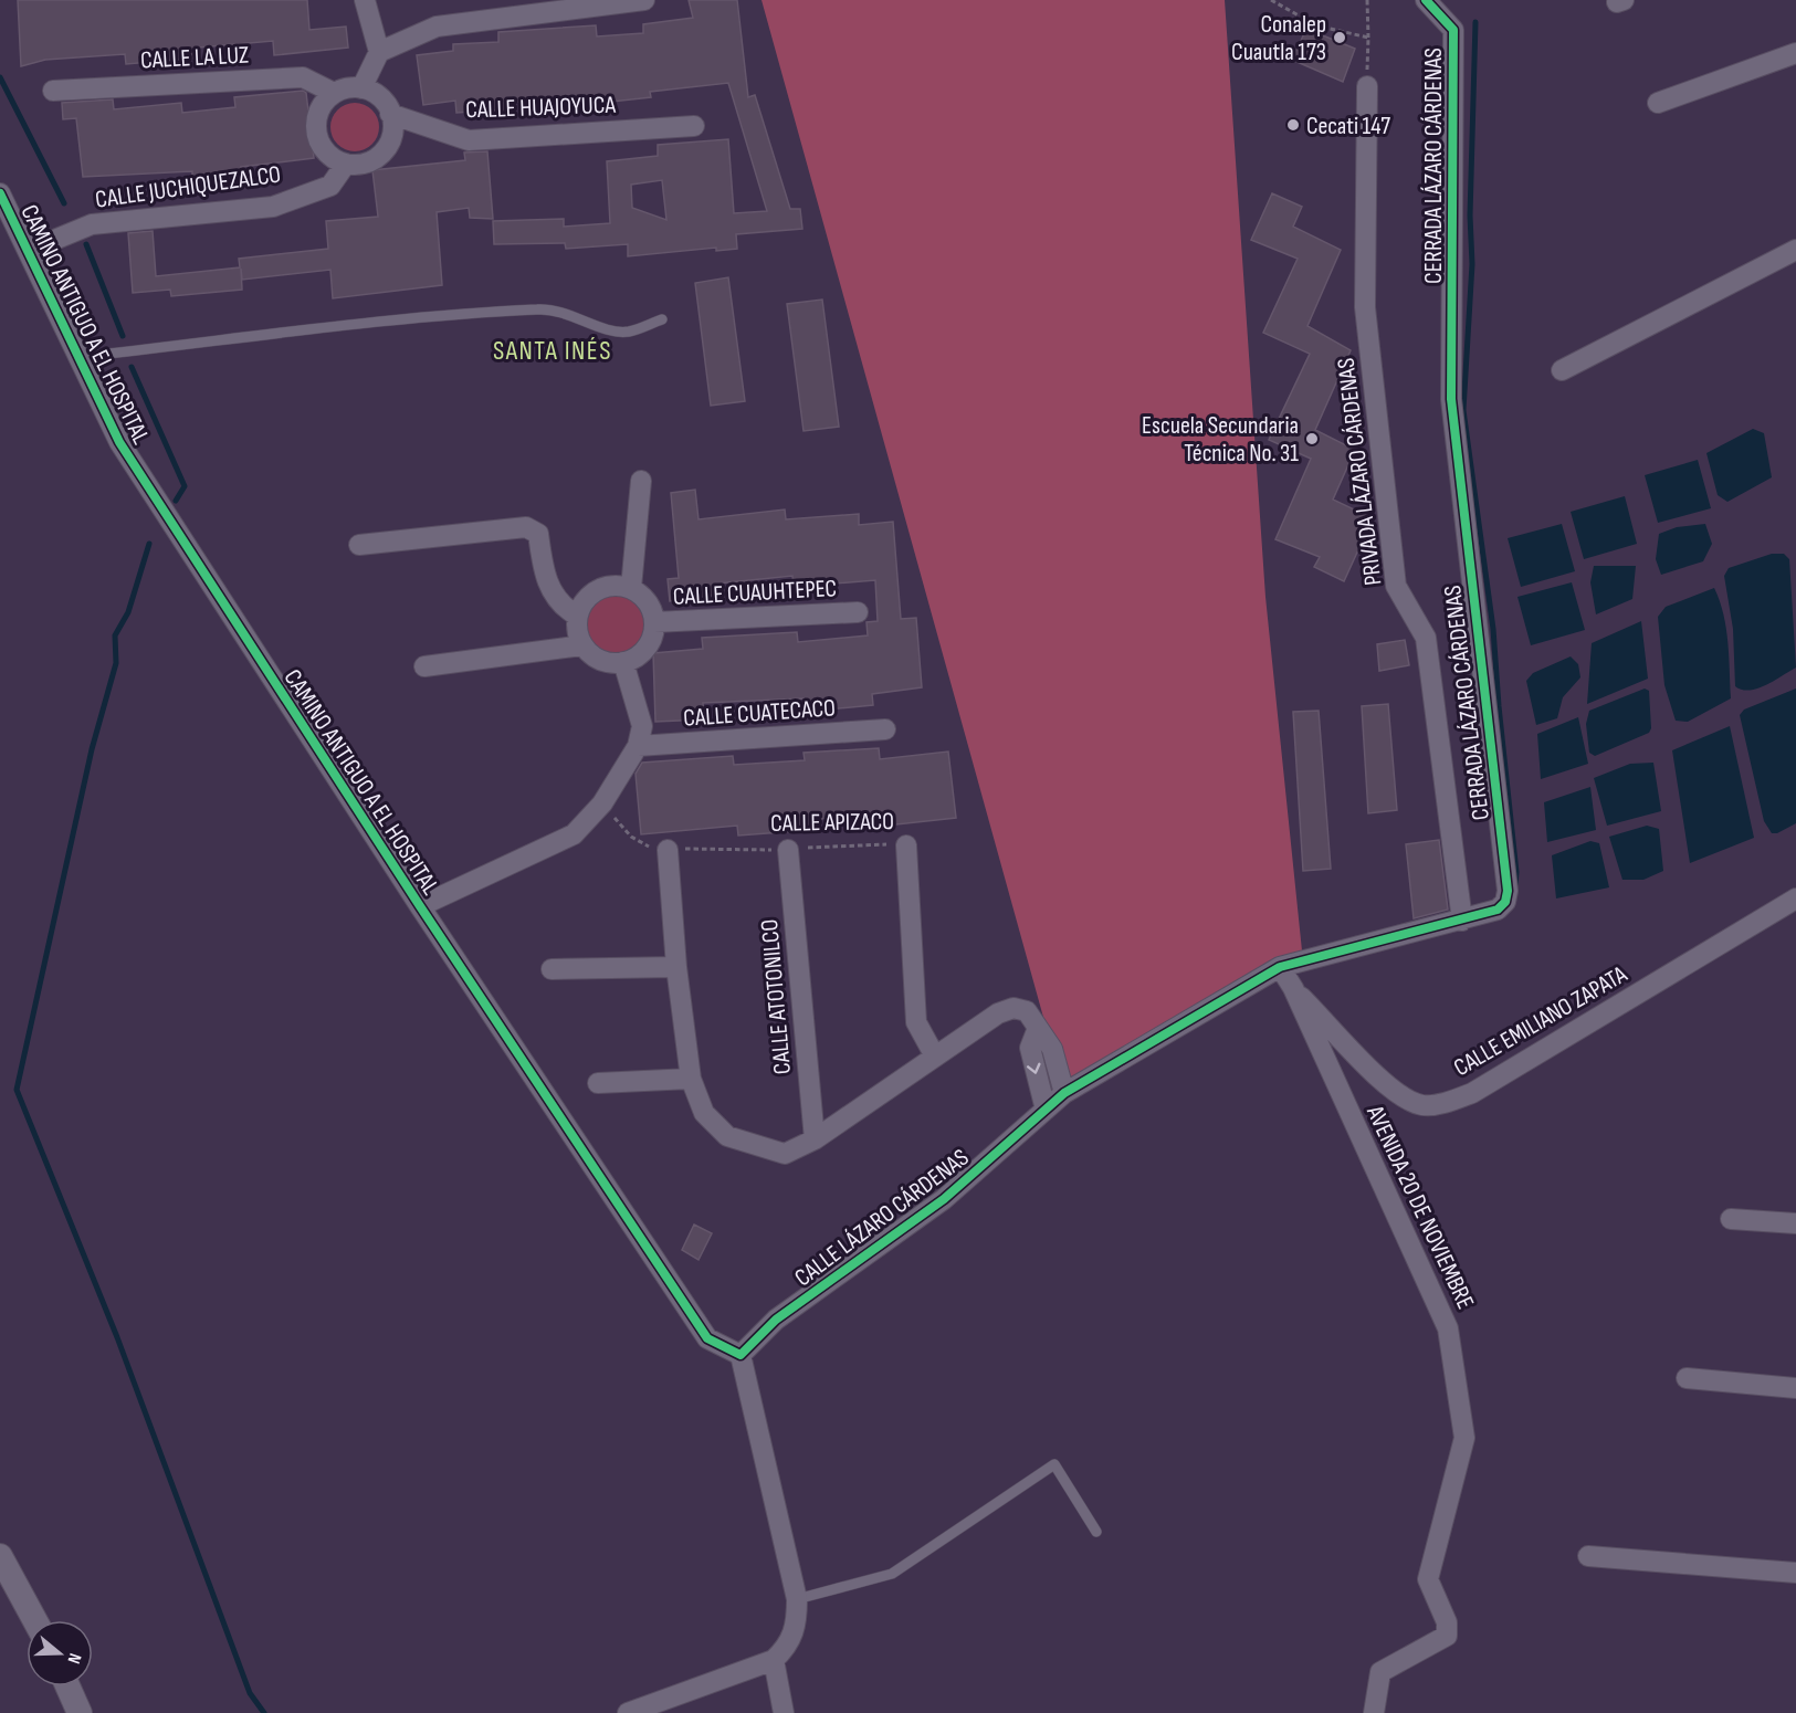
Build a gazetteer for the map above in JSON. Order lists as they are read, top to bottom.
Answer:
{
  "streets": {
    "street": [
      "CALLE LA LUZ",
      "CALLE HUAJOYUCA",
      "CERRADA LÁZARO CÁRDENAS",
      "CALLE JUCHIQUEZALCO",
      "CAMINO ANTIGUO A EL HOSPITAL",
      "PRIVADA LÁZARO CÁRDENAS",
      "CALLE CUAUHTEPEC",
      "CALLE CUATECACO",
      "CALLE APIZACO",
      "CALLE ATOTONILCO",
      "CALLE EMILIANO ZAPATA",
      "AVENIDA 20 DE NOVIEMBRE",
      "CALLE LÁZARO CÁRDENAS"
    ]
  },
  "crossings": [
    ["CALLE LA LUZ", "CALLE HUAJOYUCA"],
    ["CALLE LA LUZ", "CALLE JUCHIQUEZALCO"],
    ["CALLE HUAJOYUCA", "CALLE JUCHIQUEZALCO"],
    ["CERRADA LÁZARO CÁRDENAS", "PRIVADA LÁZARO CÁRDENAS"],
    ["CERRADA LÁZARO CÁRDENAS", "AVENIDA 20 DE NOVIEMBRE"],
    ["CERRADA LÁZARO CÁRDENAS", "CALLE LÁZARO CÁRDENAS"],
    ["CALLE JUCHIQUEZALCO", "CAMINO ANTIGUO A EL HOSPITAL"],
    ["CAMINO ANTIGUO A EL HOSPITAL", "CALLE LÁZARO CÁRDENAS"],
    ["CALLE APIZACO", "CALLE ATOTONILCO"],
    ["CALLE EMILIANO ZAPATA", "AVENIDA 20 DE NOVIEMBRE"]
  ],
  "districts": ["SANTA INÉS"],
  "places": ["Conalep Cuautla 173", "Cecati 147", "Escuela Secundaria Técnica No. 31"],
  "north": "right"
}
